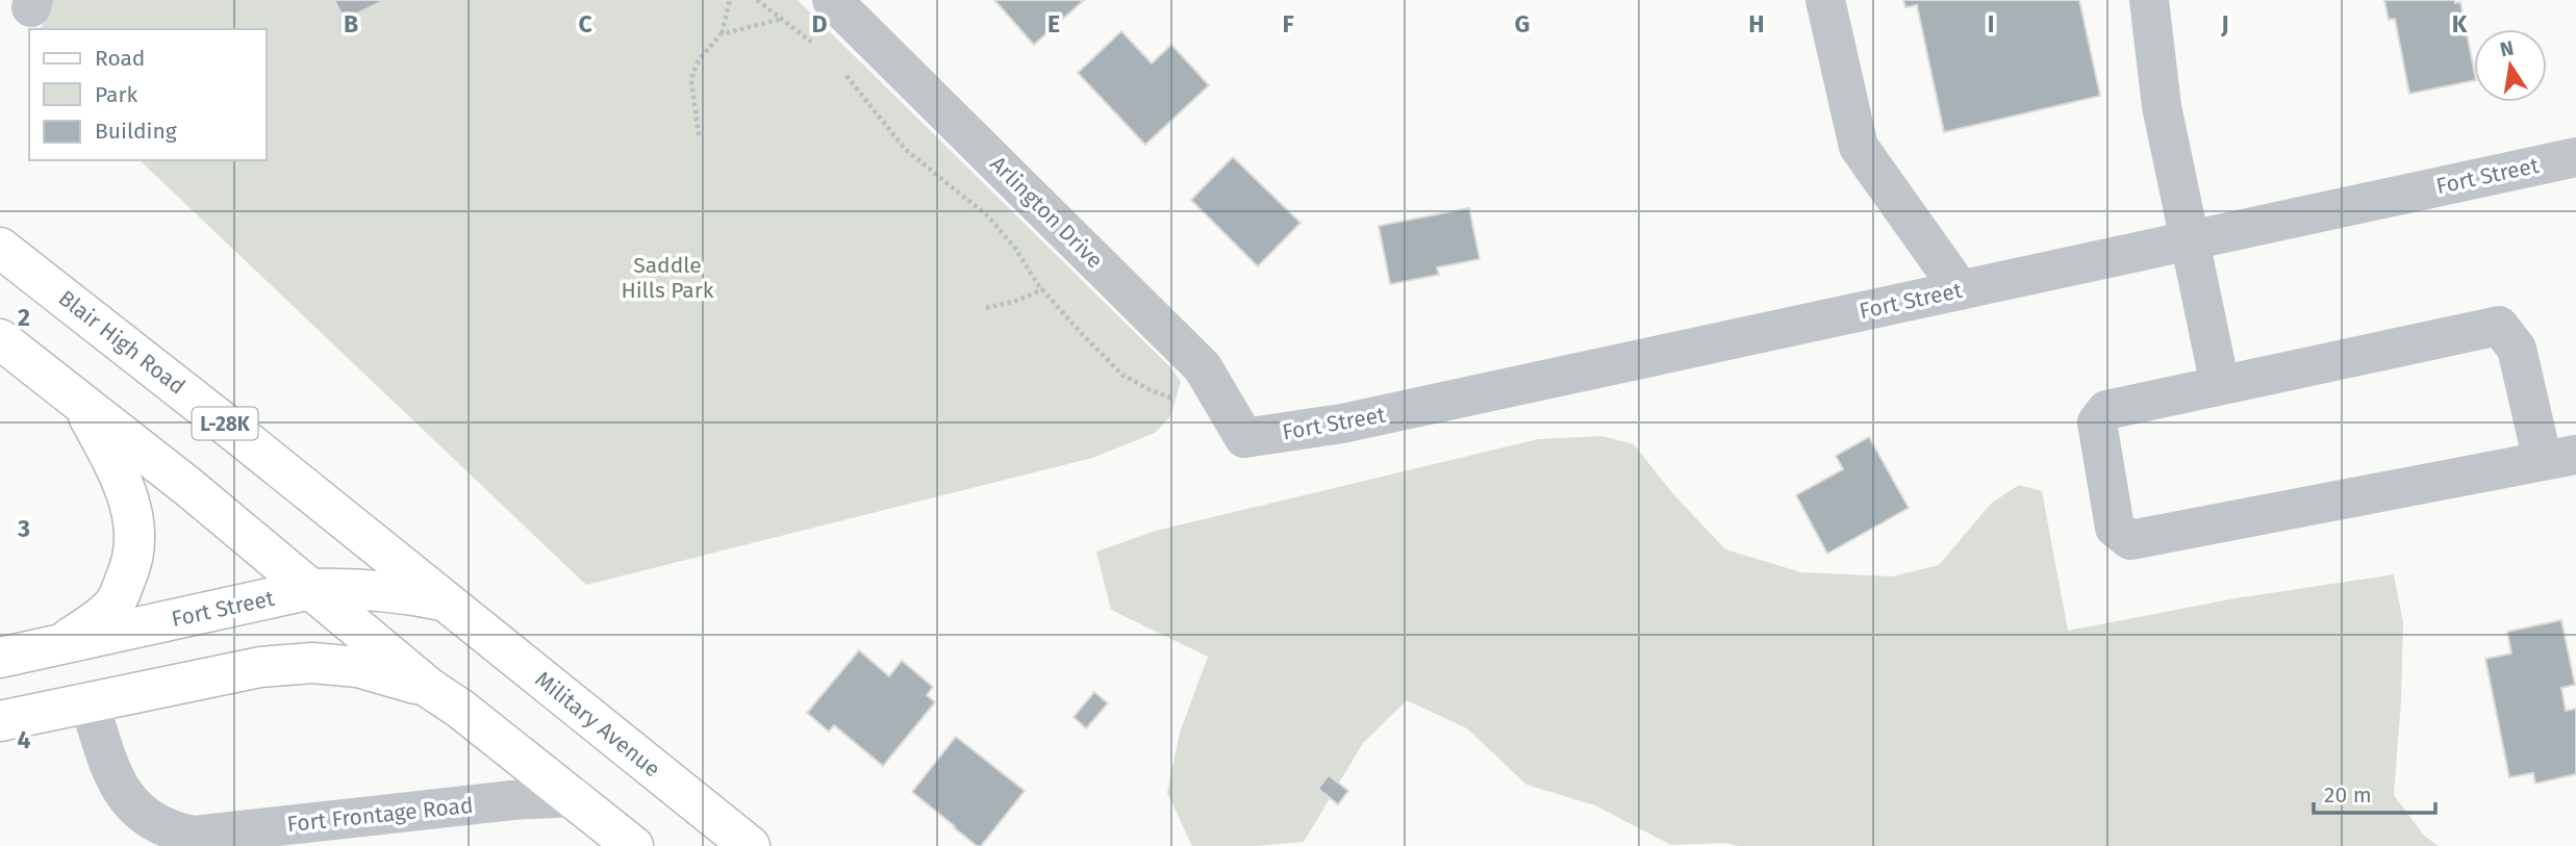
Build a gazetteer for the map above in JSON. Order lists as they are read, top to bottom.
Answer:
{
  "streets": {
    "main road": [
      "Fort Street",
      "Blair High Road",
      "L-28K",
      "Military Avenue"
    ],
    "street": ["Arlington Drive", "Fort Frontage Road"]
  },
  "crossings": [
    ["Fort Street", "Arlington Drive"],
    ["Fort Street", "Blair High Road"],
    ["Fort Street", "Military Avenue"],
    ["Blair High Road", "Military Avenue"]
  ],
  "parks": ["Saddle Hills Park"],
  "legend": ["Road", "Park", "Building"],
  "scale_bar": "20 m",
  "north": "top",
  "grid": {
    "columns": [
      "B",
      "C",
      "D",
      "E",
      "F",
      "G",
      "H",
      "I",
      "J",
      "K"
    ],
    "rows": ["2", "3", "4"]
  }
}
